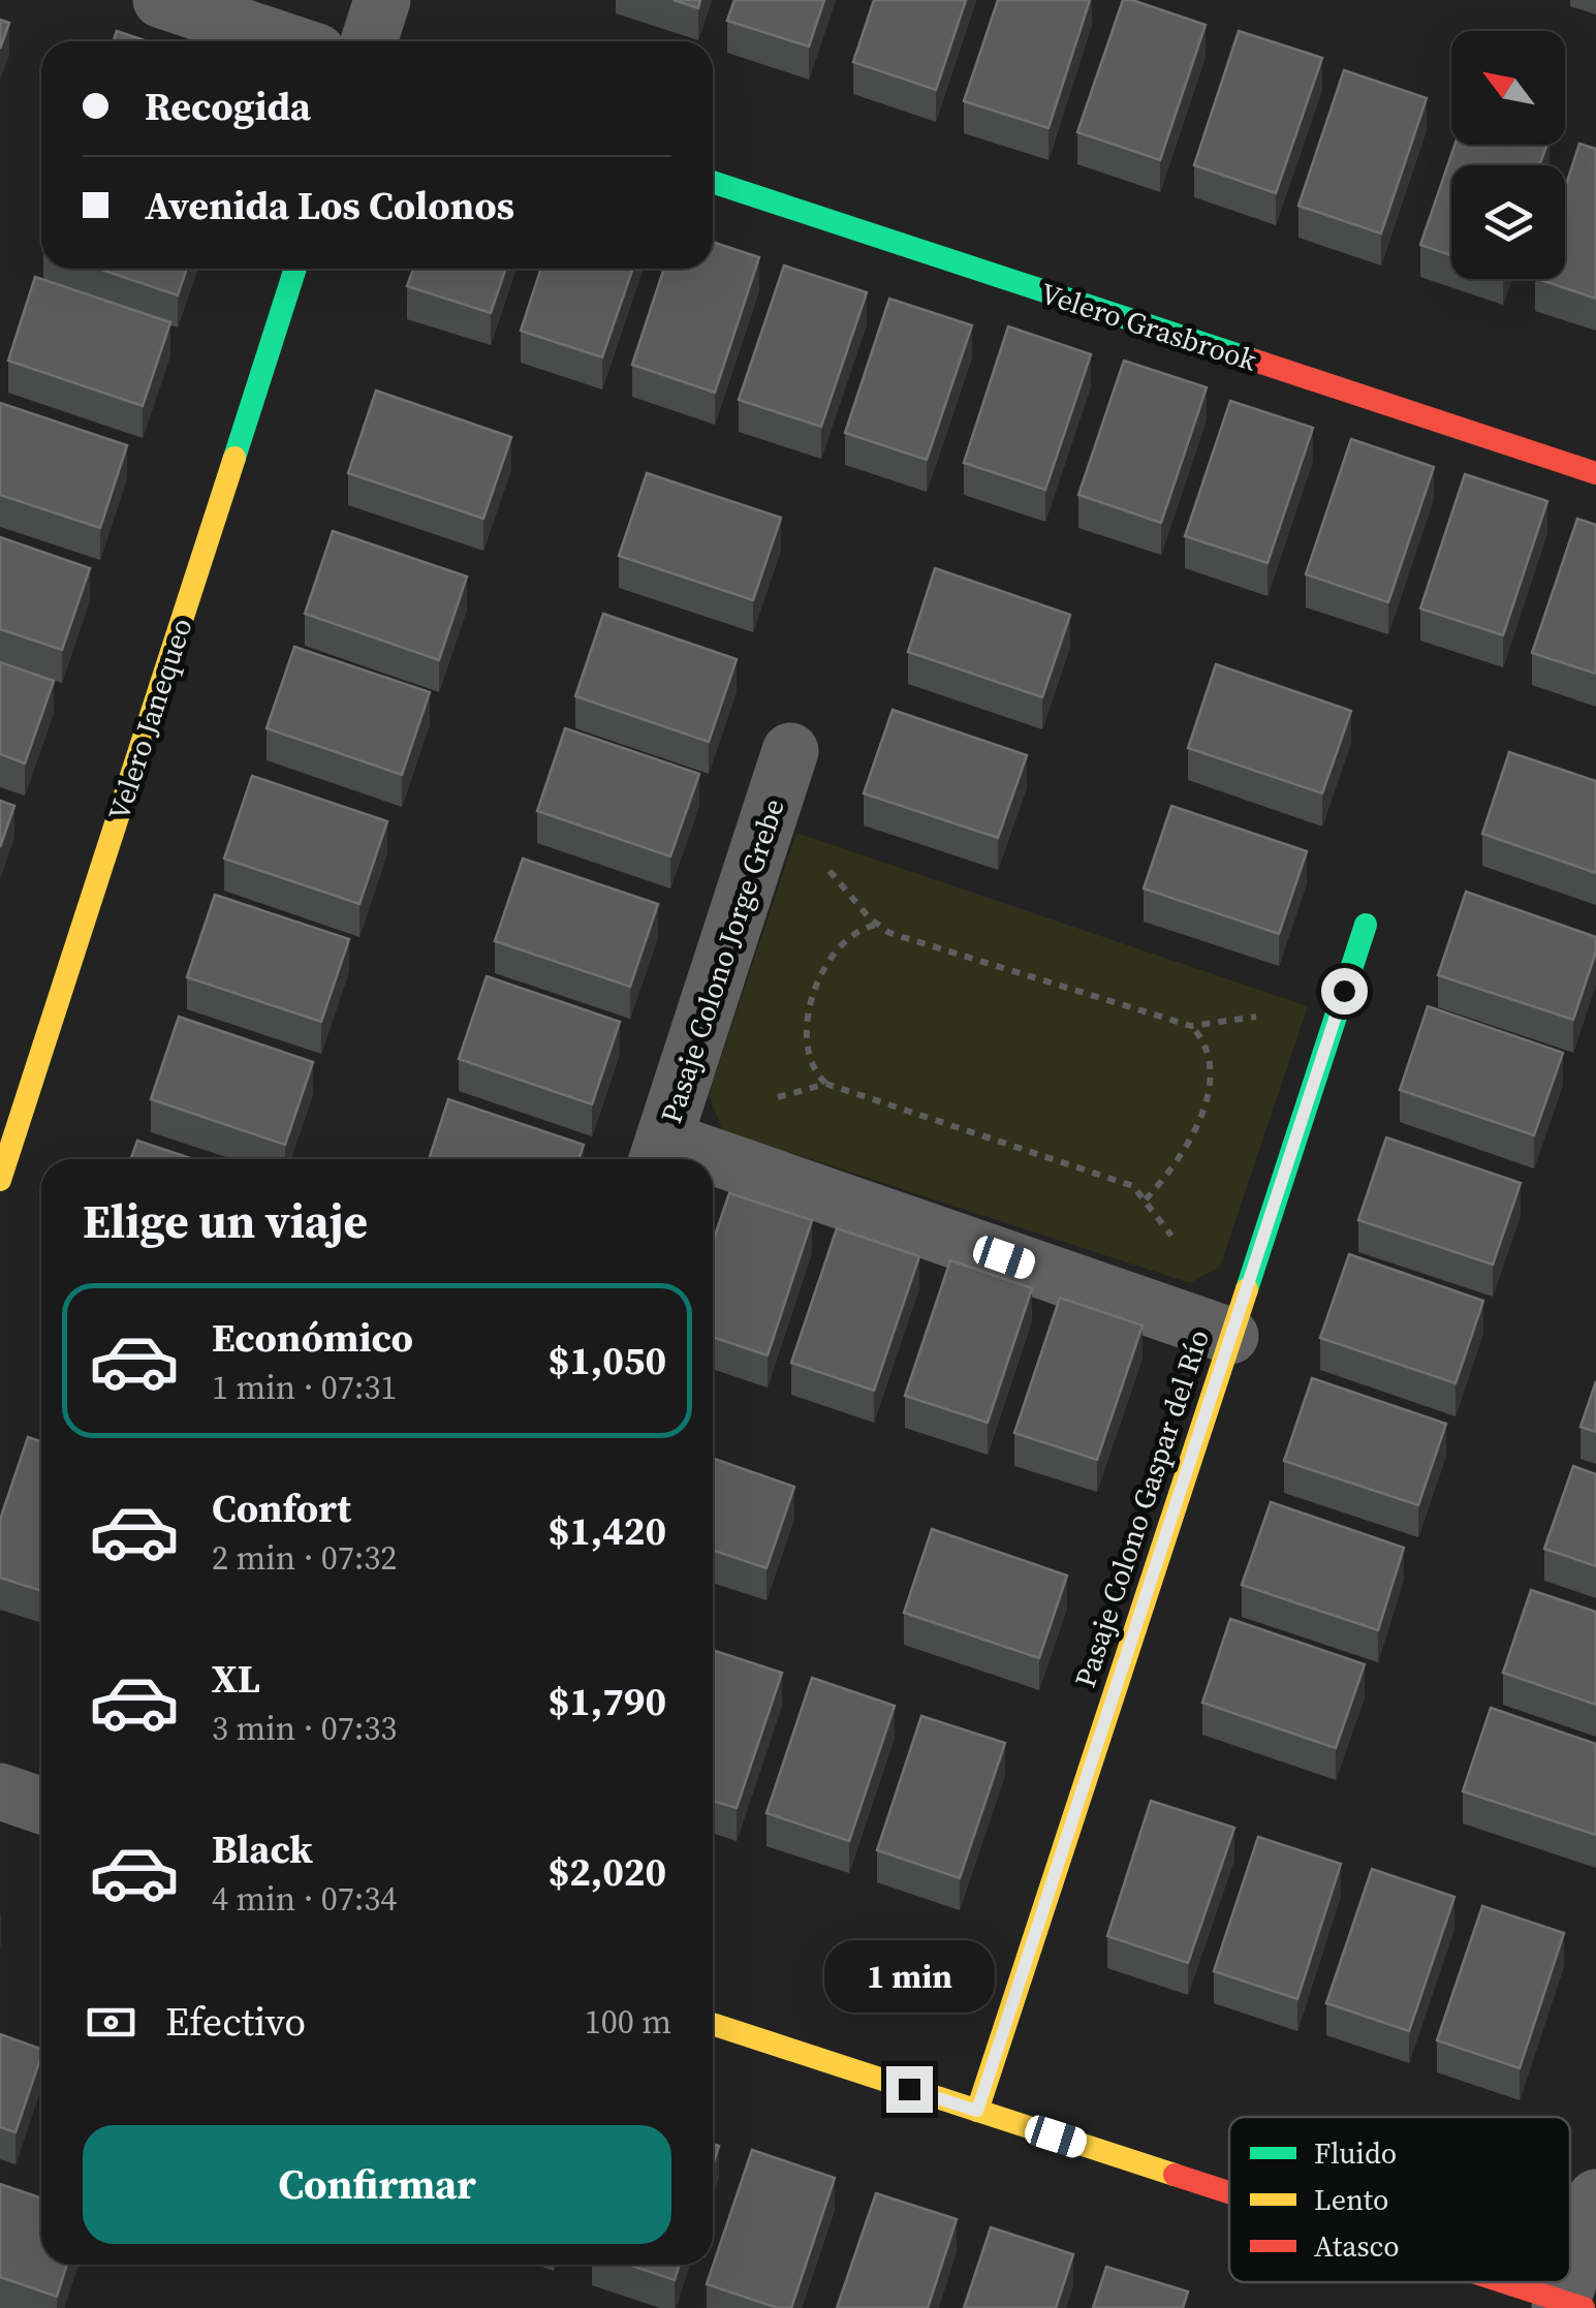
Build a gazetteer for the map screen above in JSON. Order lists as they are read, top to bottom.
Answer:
{
  "streets": {
    "street": [
      "Velero Grasbrook",
      "Velero Janequeo",
      "Pasaje Colono Jorge Grebe",
      "Pasaje Colono Gaspar del Río"
    ]
  },
  "legend": ["Fluido", "Lento", "Atasco"],
  "north": "top left",
  "page": {
    "banner": ["Recogida", "Avenida Los Colonos"],
    "heading": "Elige un viaje",
    "list": [
      {
        "name": "Económico",
        "note": "1 min · 07:31",
        "value": "$1,050"
      },
      {
        "name": "Confort",
        "note": "2 min · 07:32",
        "value": "$1,420"
      },
      {
        "name": "XL",
        "note": "3 min · 07:33",
        "value": "$1,790"
      },
      {
        "name": "Black",
        "note": "4 min · 07:34",
        "value": "$2,020"
      }
    ],
    "bubble": "1 min",
    "pay": ["Efectivo", "100 m"],
    "buttons": "Confirmar"
  }
}
